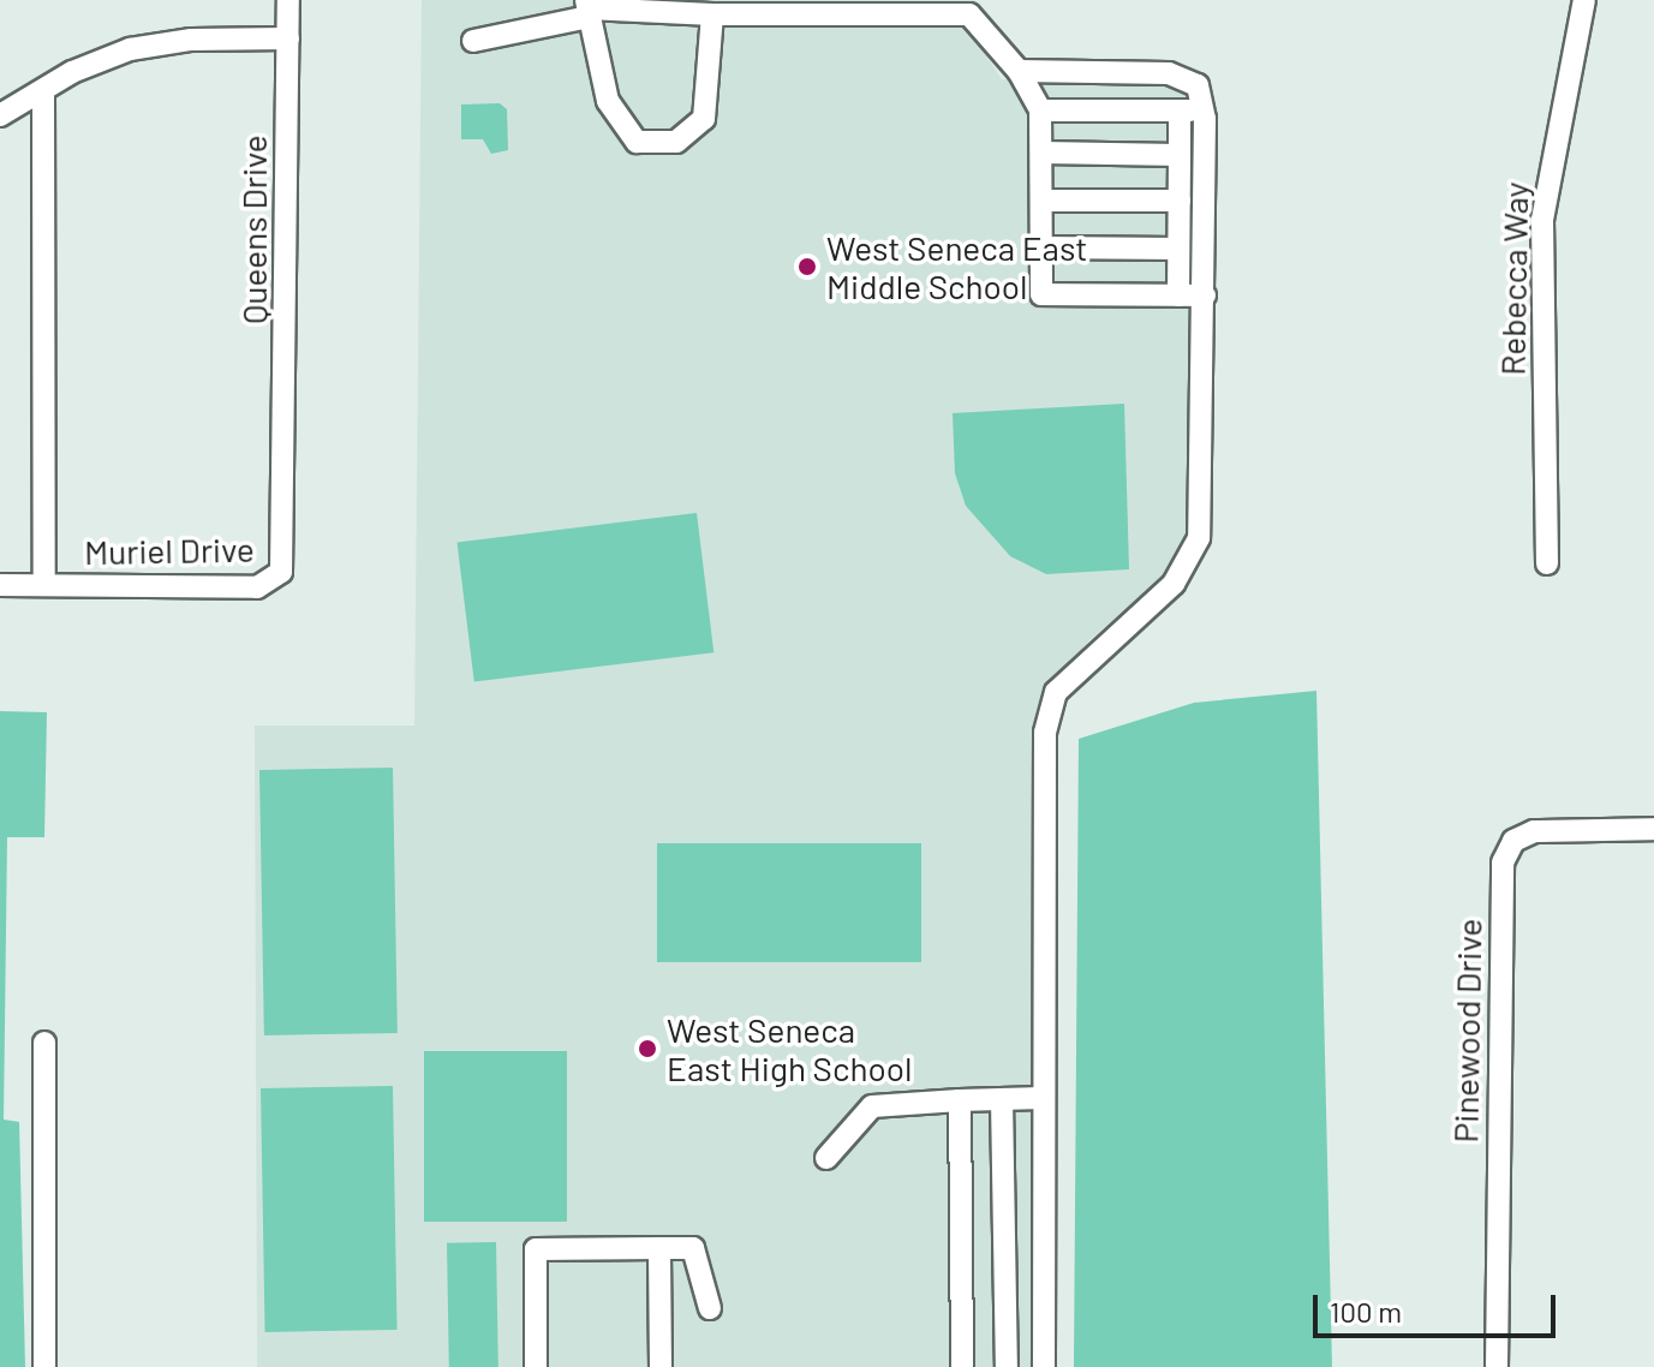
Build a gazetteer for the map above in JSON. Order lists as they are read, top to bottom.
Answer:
{
  "streets": {
    "street": [
      "Queens Drive",
      "Rebecca Way",
      "Muriel Drive",
      "Pinewood Drive"
    ]
  },
  "crossings": [
    ["Queens Drive", "Muriel Drive"]
  ],
  "places": ["West Seneca East Middle School", "West Seneca East High School"],
  "scale_bar": "100 m"
}
